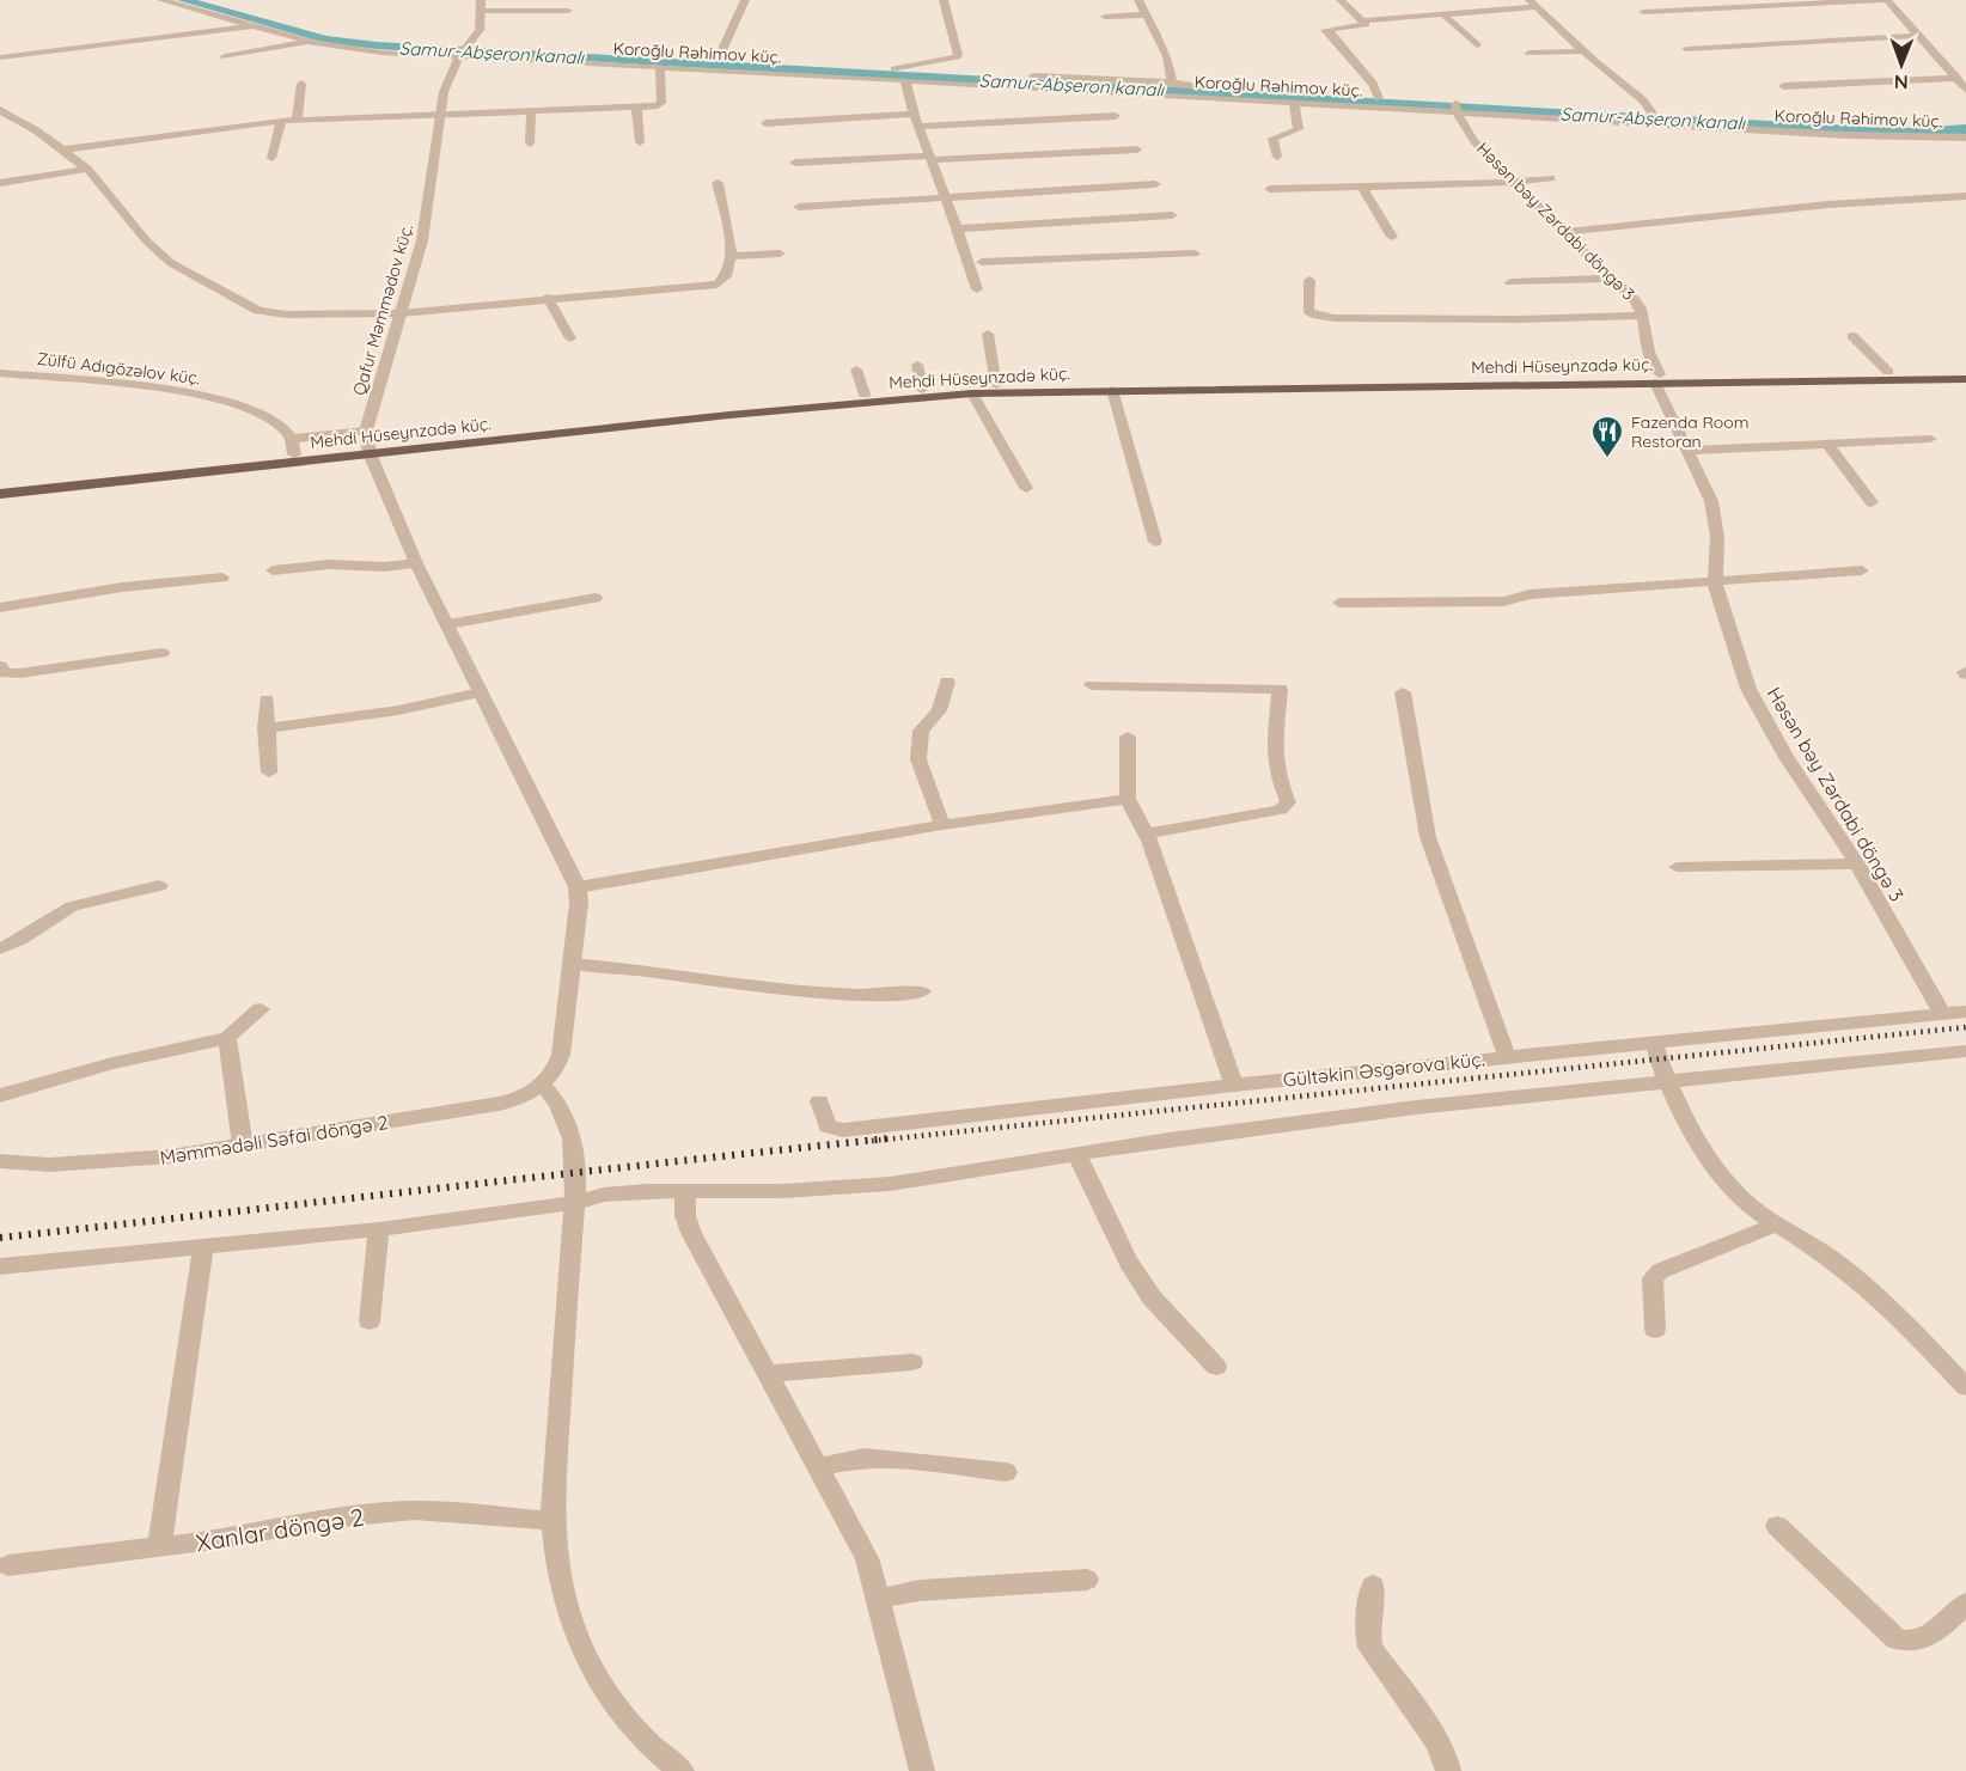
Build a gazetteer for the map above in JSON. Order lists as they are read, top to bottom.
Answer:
{
  "streets": {
    "main road": ["Mehdi Hüseynzadə küç."],
    "street": [
      "Koroğlu Rəhimov küç.",
      "Həsən bəy Zərdabi döngə 3",
      "Qafur Məmmədov küç.",
      "Zülfü Adıgözəlov küç.",
      "Gültəkin Əsgərova küç.",
      "Məmmədəli Səfai döngə 2",
      "Xanlar döngə 2"
    ]
  },
  "crossings": [
    ["Koroğlu Rəhimov küç.", "Həsən bəy Zərdabi döngə 3"],
    ["Koroğlu Rəhimov küç.", "Qafur Məmmədov küç."],
    ["Həsən bəy Zərdabi döngə 3", "Mehdi Hüseynzadə küç."],
    ["Həsən bəy Zərdabi döngə 3", "Gültəkin Əsgərova küç."],
    ["Qafur Məmmədov küç.", "Mehdi Hüseynzadə küç."]
  ],
  "water": ["Samur-Abşeron kanalı"],
  "places": {
    "restaurant": ["Fazenda Room Restoran"]
  },
  "north": "bottom"
}
